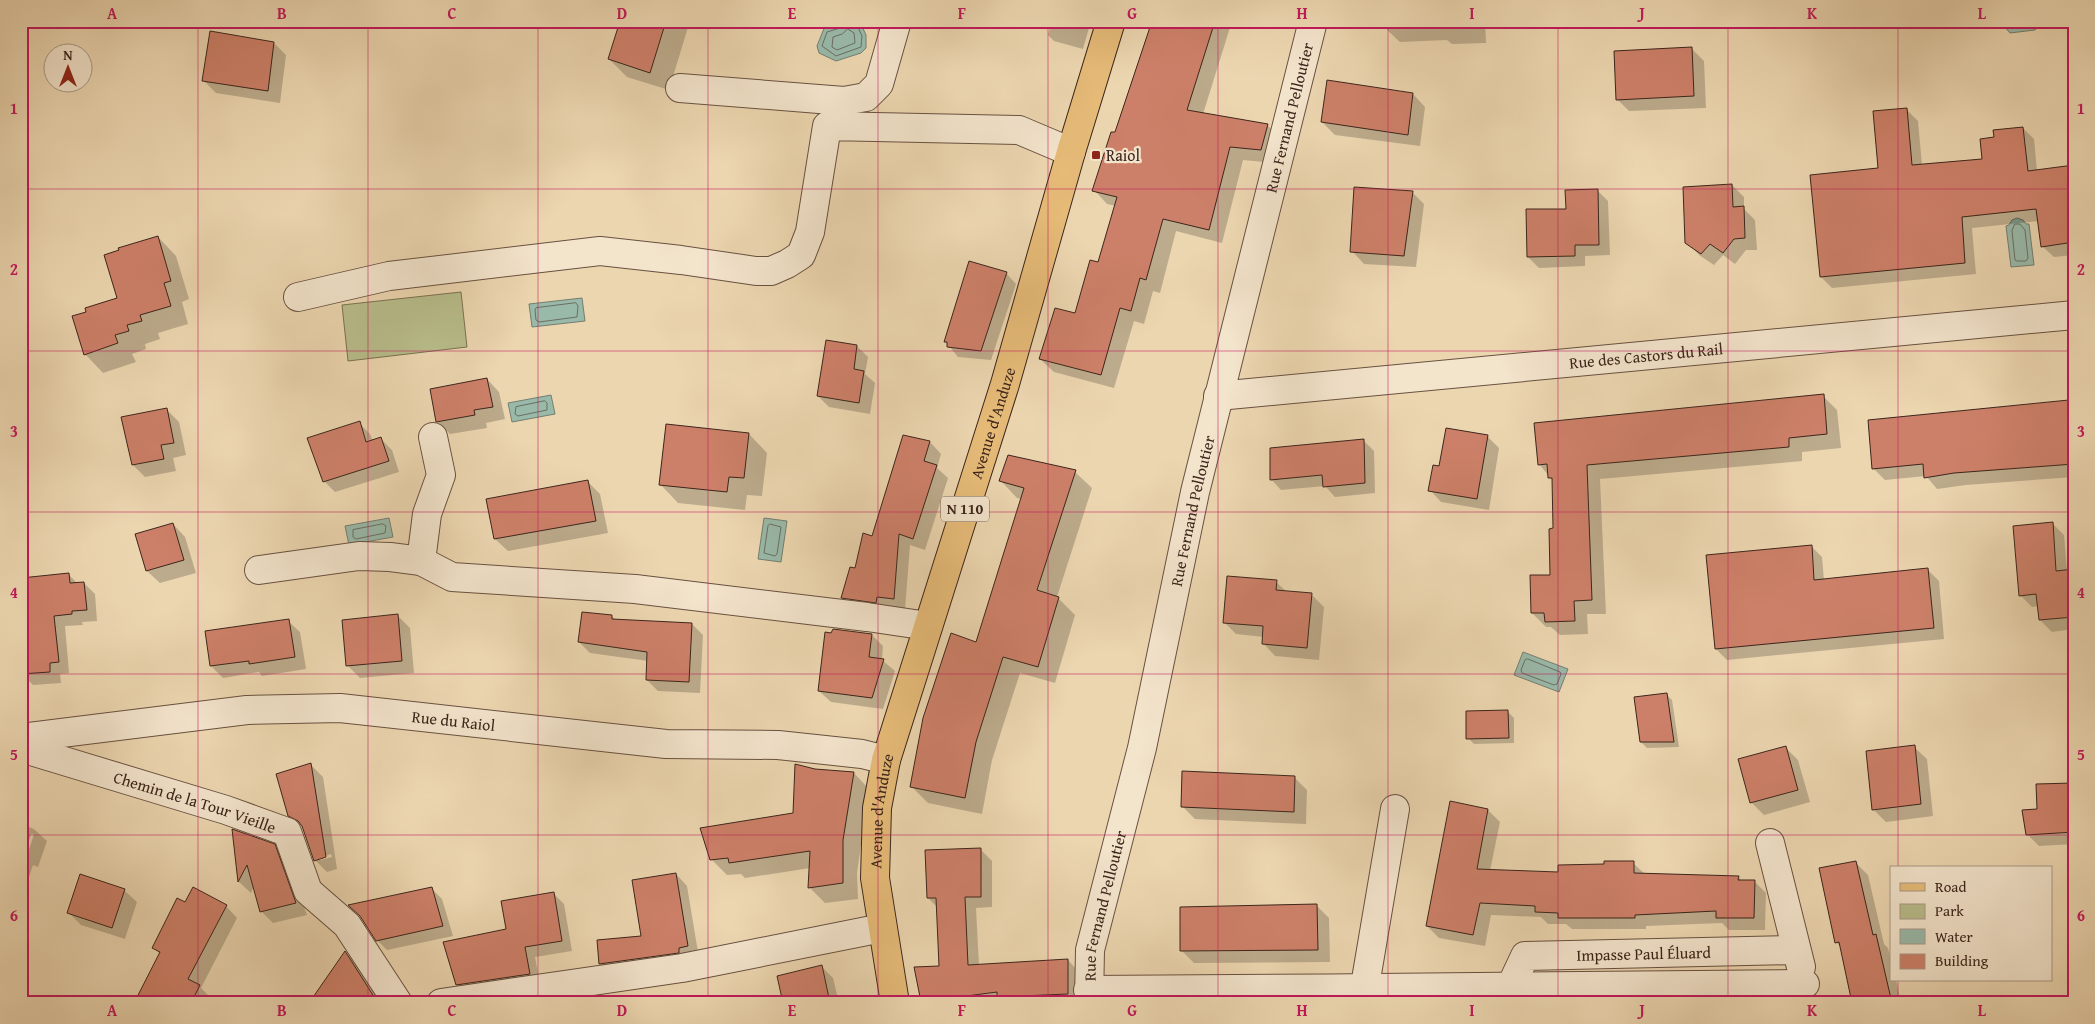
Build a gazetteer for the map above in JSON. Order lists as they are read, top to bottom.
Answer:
{
  "streets": {
    "main road": ["Avenue d'Anduze", "N 110"],
    "street": [
      "Rue Fernand Pelloutier",
      "Rue des Castors du Rail",
      "Rue du Raiol",
      "Chemin de la Tour Vieille",
      "Impasse Paul Éluard"
    ]
  },
  "crossings": [
    ["Rue Fernand Pelloutier", "Rue des Castors du Rail"],
    ["Rue Fernand Pelloutier", "Impasse Paul Éluard"],
    ["Avenue d'Anduze", "Rue du Raiol"]
  ],
  "places": {
    "transit": ["Raiol"]
  },
  "legend": [
    "Road",
    "Park",
    "Water",
    "Building"
  ],
  "north": "top",
  "grid": {
    "columns": [
      "A",
      "B",
      "C",
      "D",
      "E",
      "F",
      "G",
      "H",
      "I",
      "J",
      "K",
      "L"
    ],
    "rows": [
      "1",
      "2",
      "3",
      "4",
      "5",
      "6"
    ]
  }
}
